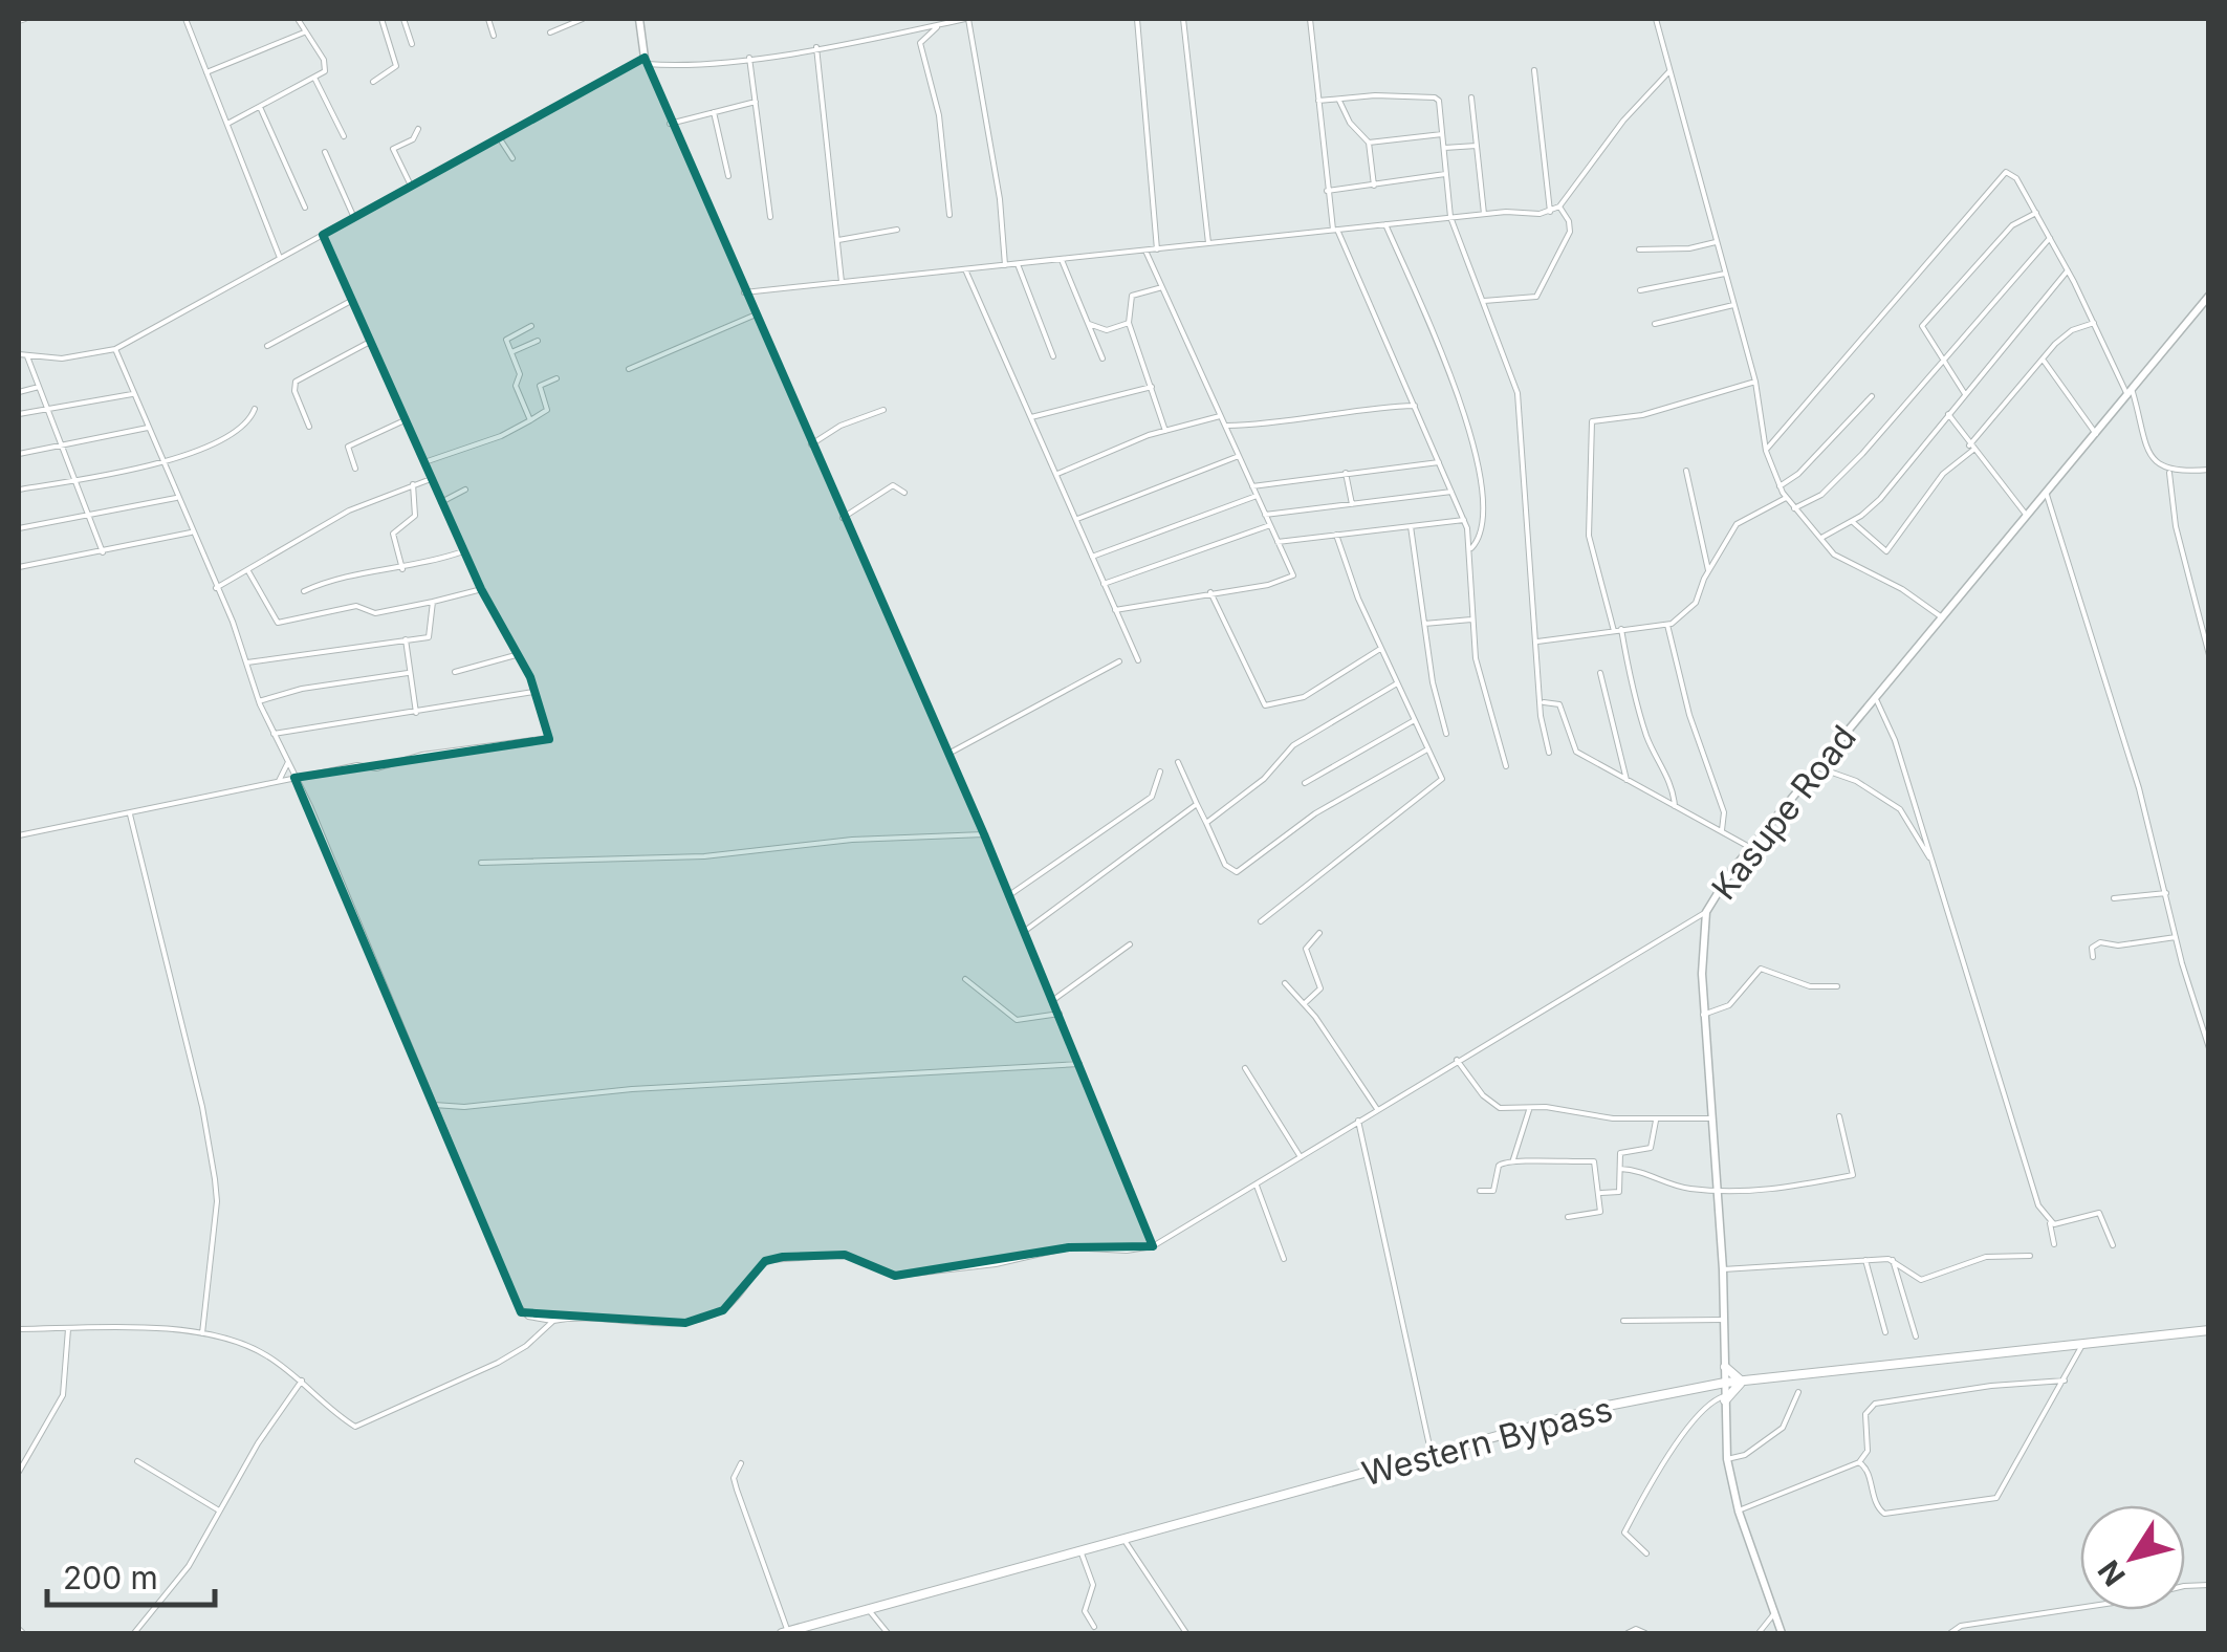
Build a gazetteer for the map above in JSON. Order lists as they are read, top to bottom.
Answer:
{
  "streets": {
    "main road": ["Western Bypass"],
    "street": ["Kasupe Road"]
  },
  "crossings": [
    ["Kasupe Road", "Western Bypass"]
  ],
  "scale_bar": "200 m",
  "north": "bottom left"
}
